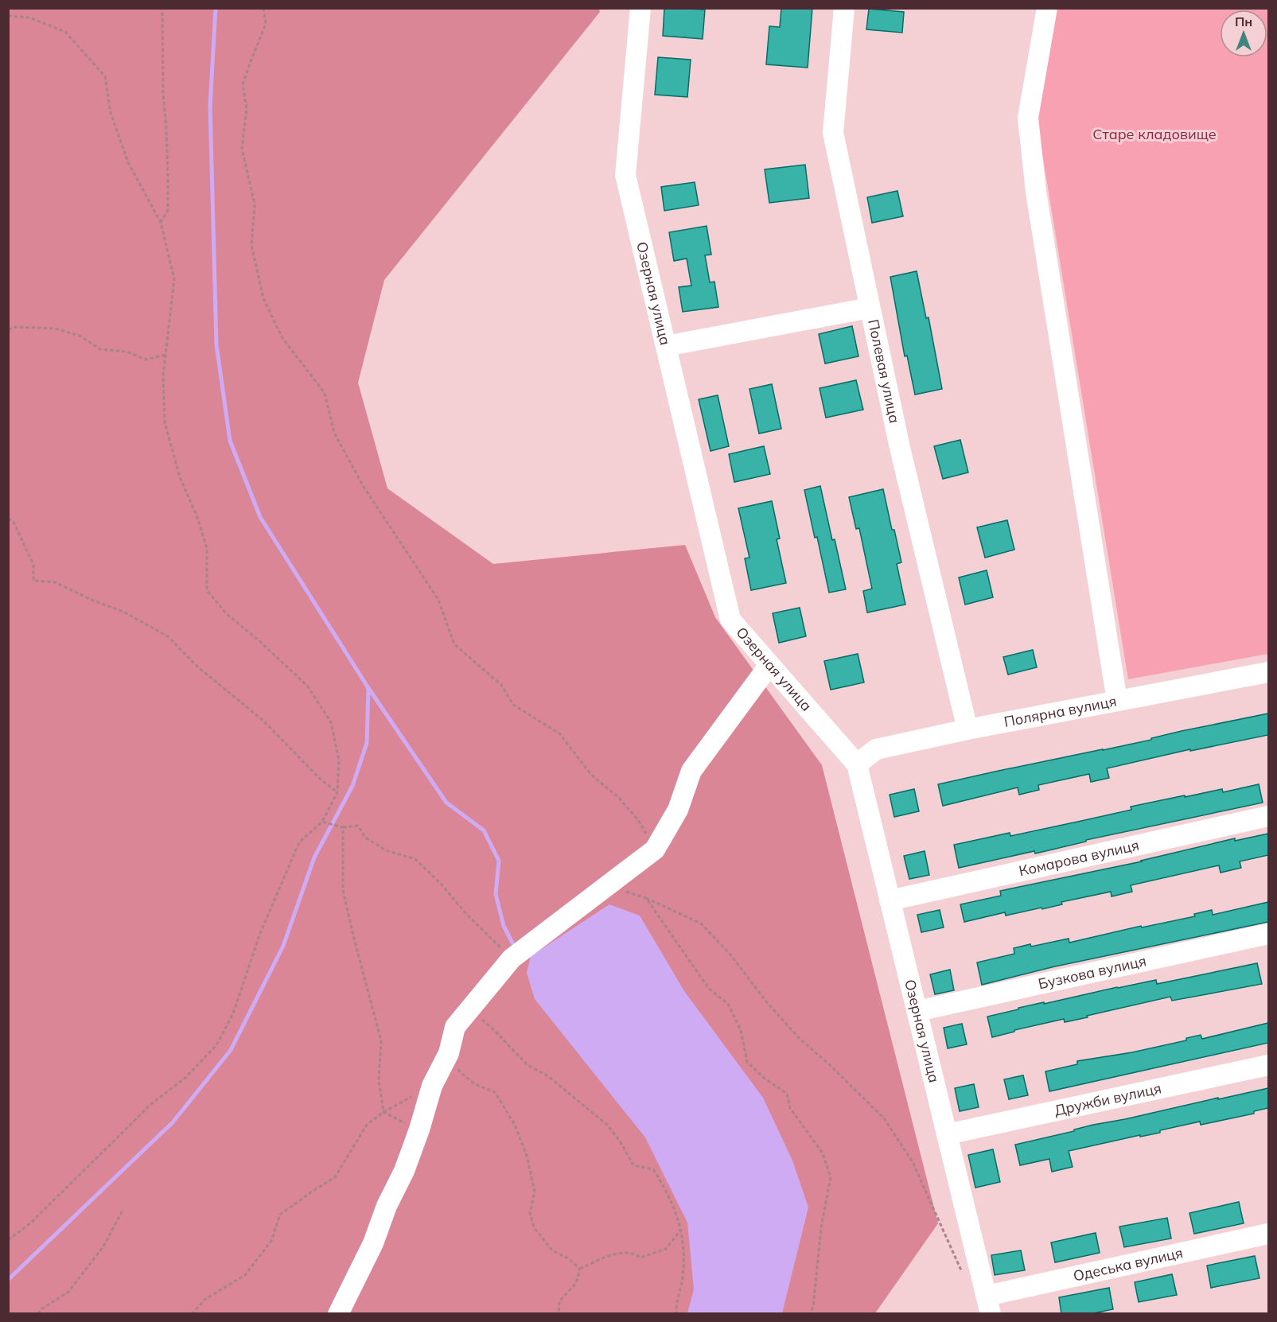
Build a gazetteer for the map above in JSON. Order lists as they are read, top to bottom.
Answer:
{
  "streets": {
    "street": [
      "Озерная улица",
      "Полевая улица",
      "Полярна вулиця",
      "Комарова вулиця",
      "Бузкова вулиця",
      "Дружби вулиця",
      "Одеська вулиця"
    ]
  },
  "crossings": [
    ["Озерная улица", "Полярна вулиця"],
    ["Озерная улица", "Комарова вулиця"],
    ["Озерная улица", "Бузкова вулиця"],
    ["Озерная улица", "Дружби вулиця"],
    ["Озерная улица", "Одеська вулиця"],
    ["Полевая улица", "Полярна вулиця"]
  ],
  "parks": ["Старе кладовище"],
  "north": "top"
}
